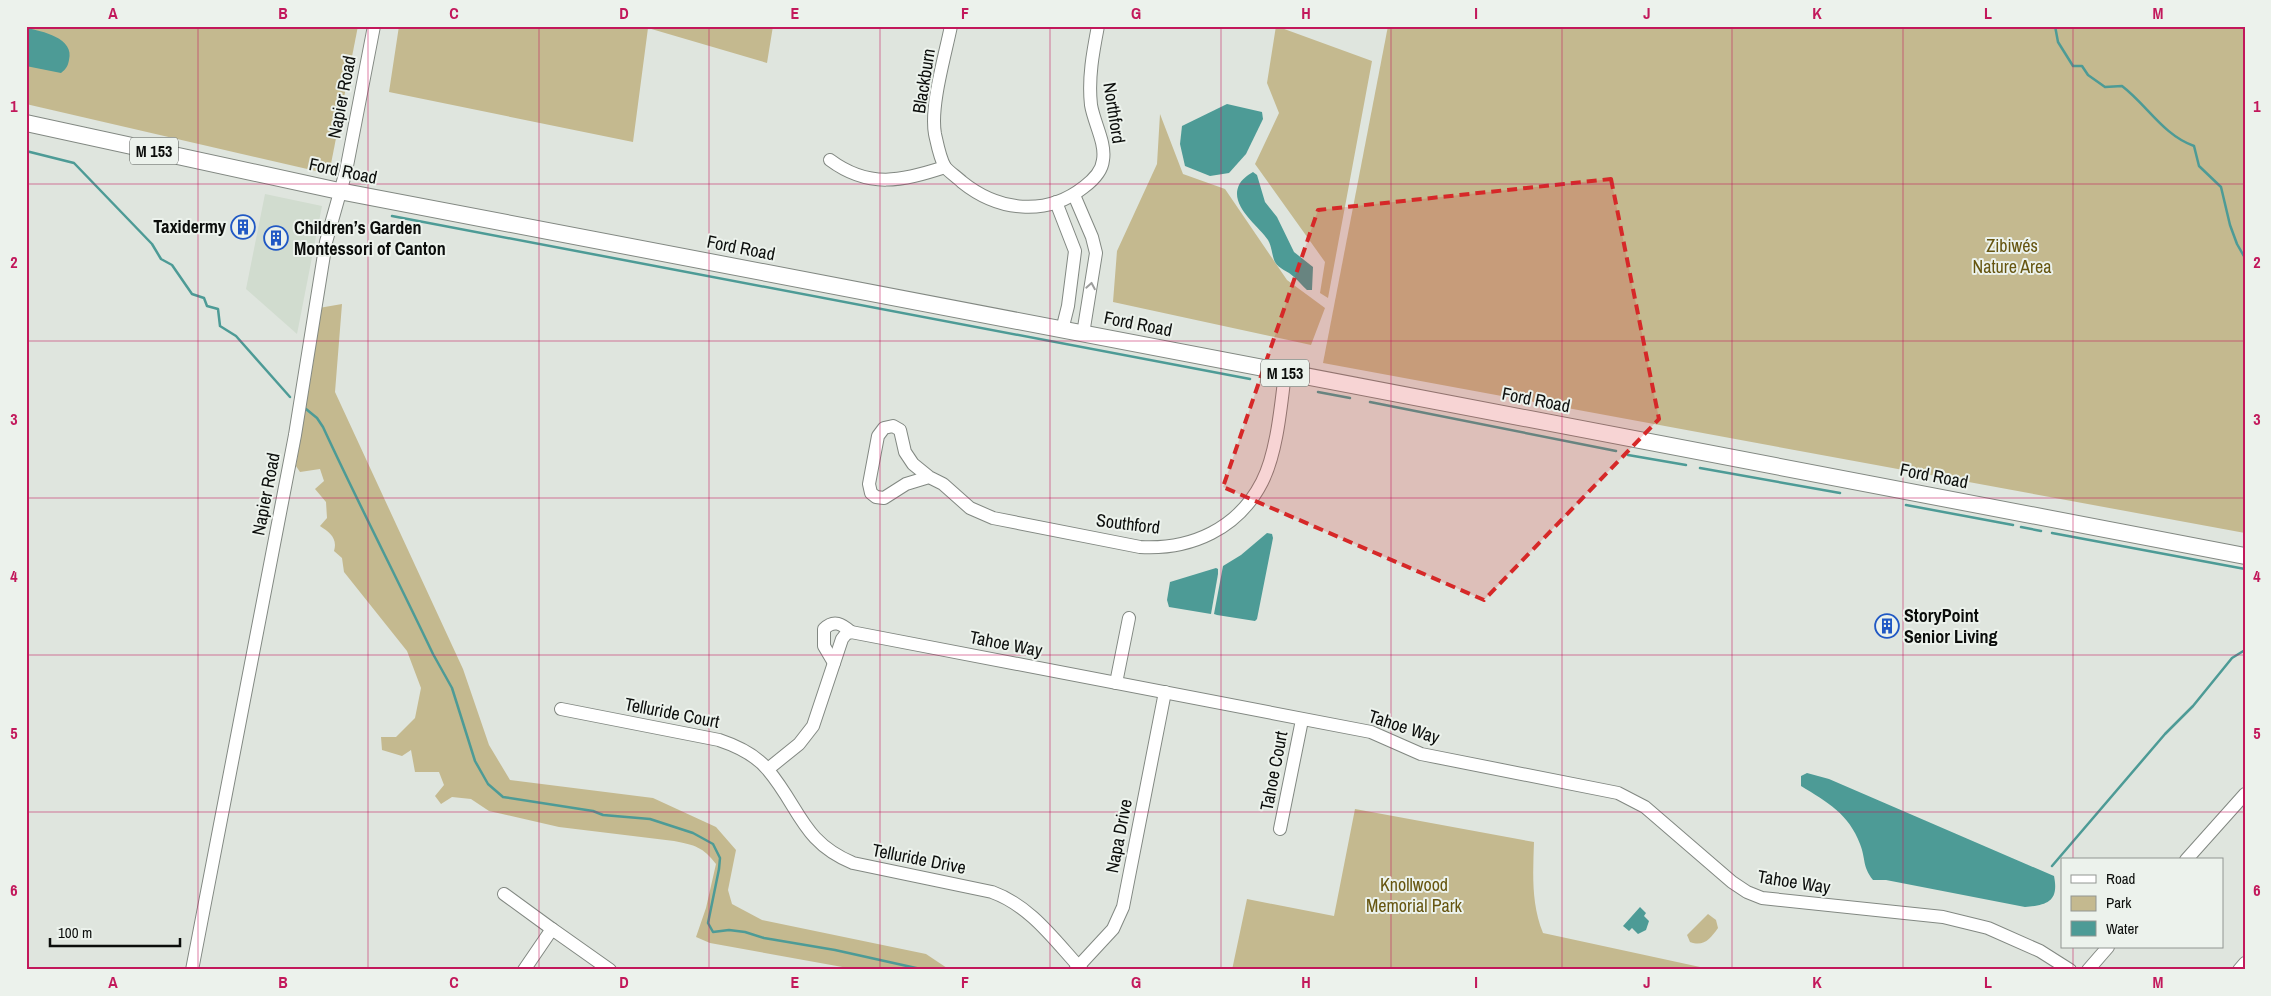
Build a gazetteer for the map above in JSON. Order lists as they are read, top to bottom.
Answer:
{
  "streets": {
    "main road": ["M 153", "Ford Road"],
    "street": [
      "Blackburn",
      "Napier Road",
      "Northford",
      "Southford",
      "Tahoe Way",
      "Telluride Court",
      "Tahoe Court",
      "Napa Drive",
      "Telluride Drive"
    ]
  },
  "crossings": [
    ["Napier Road", "Ford Road"],
    ["Ford Road", "Southford"],
    ["Tahoe Way", "Tahoe Court"],
    ["Tahoe Way", "Napa Drive"],
    ["Telluride Court", "Telluride Drive"],
    ["Napa Drive", "Telluride Drive"]
  ],
  "parks": ["Zibiwés Nature Area", "Knollwood Memorial Park"],
  "places": {
    "building": ["Taxidermy", "Children’s Garden Montessori of Canton", "StoryPoint Senior Living"]
  },
  "legend": ["Road", "Park", "Water"],
  "scale_bar": "100 m",
  "grid": {
    "columns": [
      "A",
      "B",
      "C",
      "D",
      "E",
      "F",
      "G",
      "H",
      "I",
      "J",
      "K",
      "L",
      "M"
    ],
    "rows": [
      "1",
      "2",
      "3",
      "4",
      "5",
      "6"
    ]
  }
}
